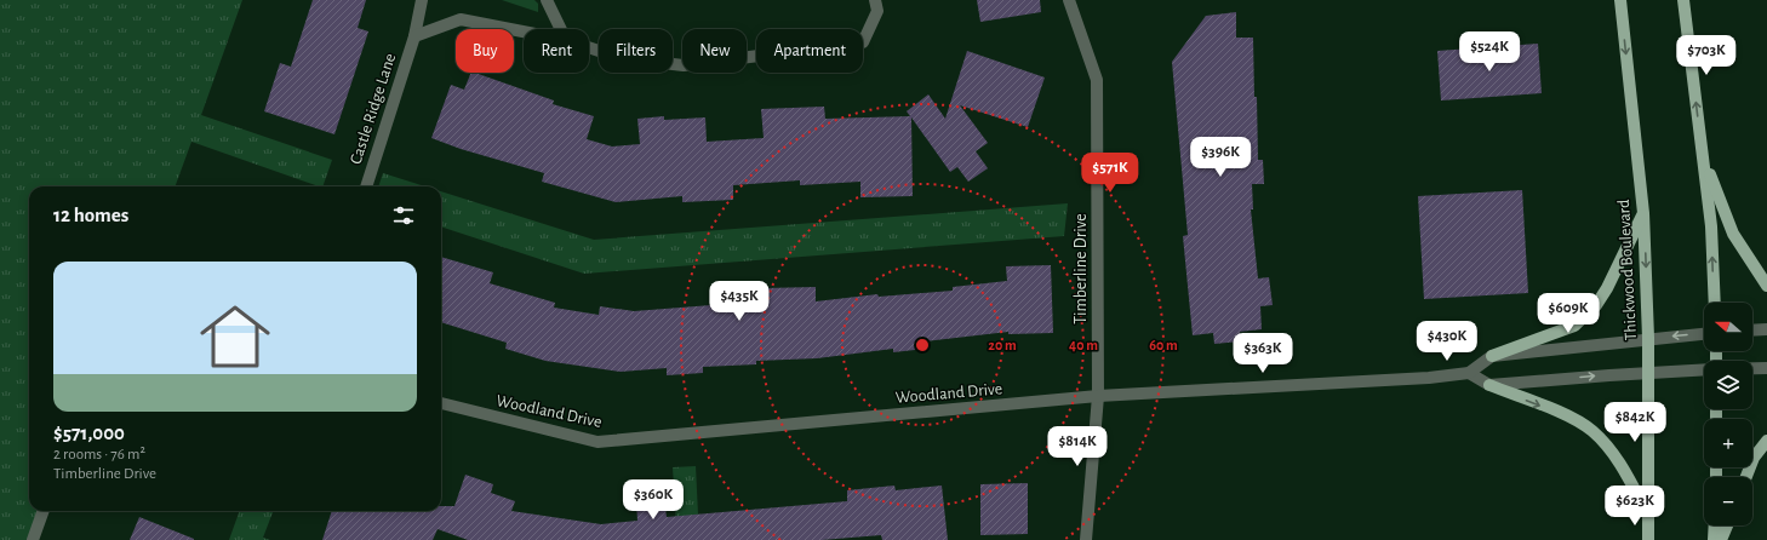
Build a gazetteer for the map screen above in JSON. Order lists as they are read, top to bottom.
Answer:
{
  "streets": {
    "main road": ["Thickwood Boulevard"],
    "street": ["Castle Ridge Lane", "Timberline Drive", "Woodland Drive"]
  },
  "crossings": [
    ["Timberline Drive", "Woodland Drive"]
  ],
  "north": "left",
  "page": {
    "chip": [
      "Buy",
      "Rent",
      "Filters",
      "New",
      "Apartment"
    ],
    "price": [
      "$524K",
      "$703K",
      "$396K",
      "$571K",
      "$435K",
      "$609K",
      "$430K",
      "$363K",
      "$842K",
      "$814K",
      "$360K",
      "$623K"
    ],
    "heading": "12 homes",
    "list": [
      {
        "name": "$571,000",
        "note": "2 rooms · 76 m² · Timberline Drive"
      }
    ],
    "map_buttons": ["+", "−"]
  },
  "rings": ["20 m", "40 m", "60 m"]
}
